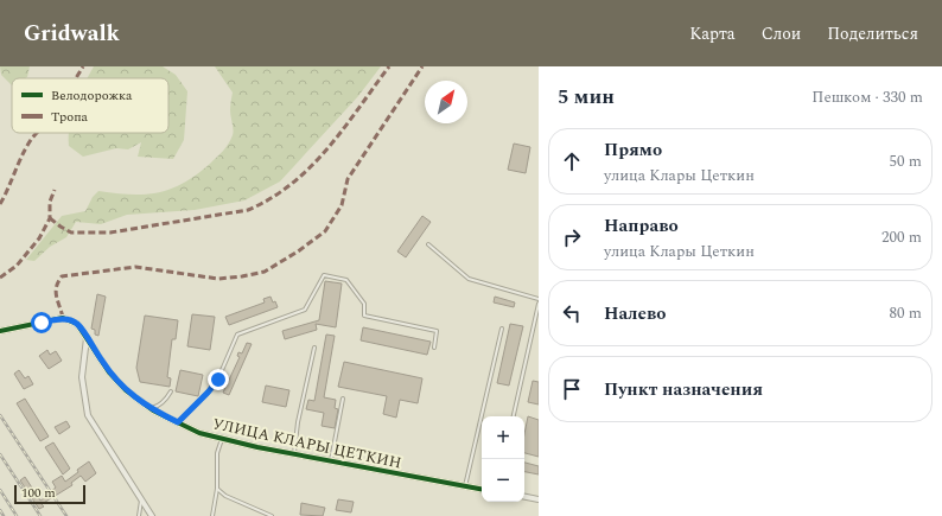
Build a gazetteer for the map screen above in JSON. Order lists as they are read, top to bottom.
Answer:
{
  "streets": {
    "street": ["УЛИЦА КЛАРЫ ЦЕТКИН"]
  },
  "legend": ["Велодорожка", "Тропа"],
  "scale_bar": "100 m",
  "north": "top right",
  "page": {
    "header": "Gridwalk",
    "nav": ["Карта", "Слои", "Поделиться"],
    "heading": ["5 мин", "Пешком · 330 m"],
    "list": [
      ["Прямо", "улица Клары Цеткин", "50 m"],
      ["Направо", "улица Клары Цеткин", "200 m"],
      ["Налево", "80 m"],
      "Пункт назначения"
    ],
    "map_buttons": ["+", "−"],
    "scale": "100 m"
  }
}
